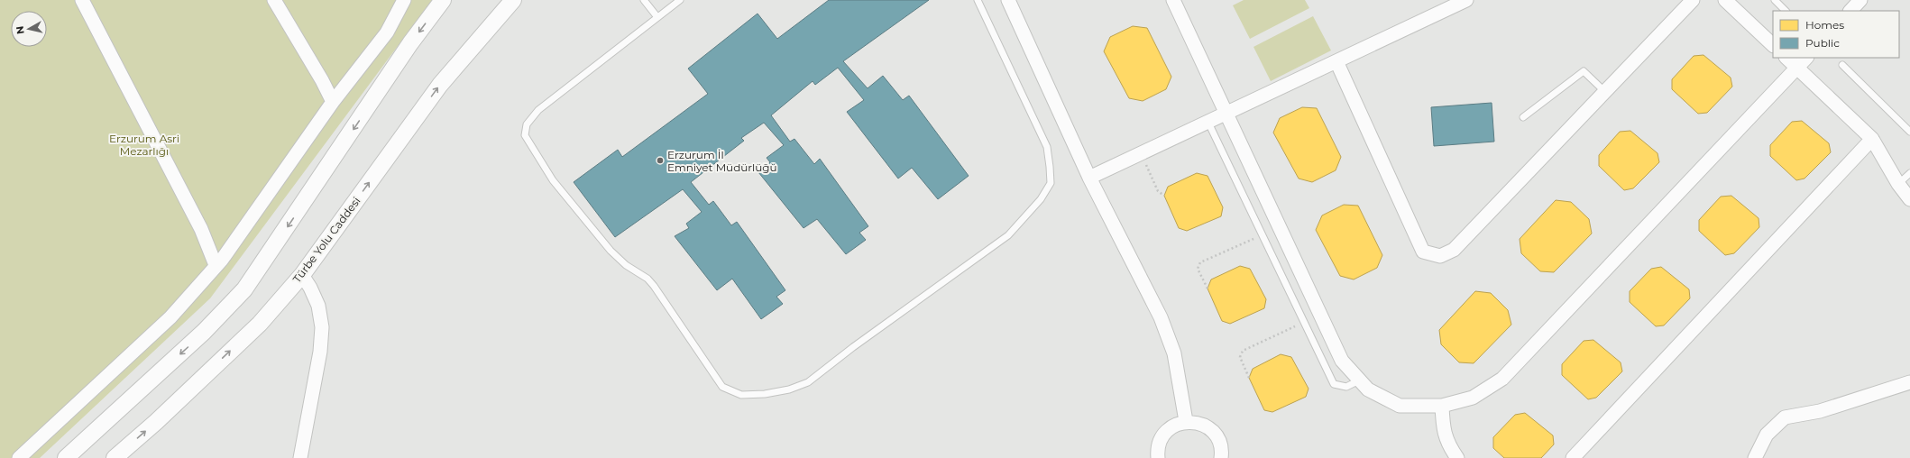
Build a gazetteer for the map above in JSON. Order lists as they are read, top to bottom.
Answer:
{
  "streets": {
    "street": ["Türbe Yolu Caddesi"]
  },
  "parks": ["Erzurum Asri Mezarlığı"],
  "places": ["Erzurum İl Emniyet Müdürlüğü"],
  "legend": ["Homes", "Public"],
  "north": "left"
}
